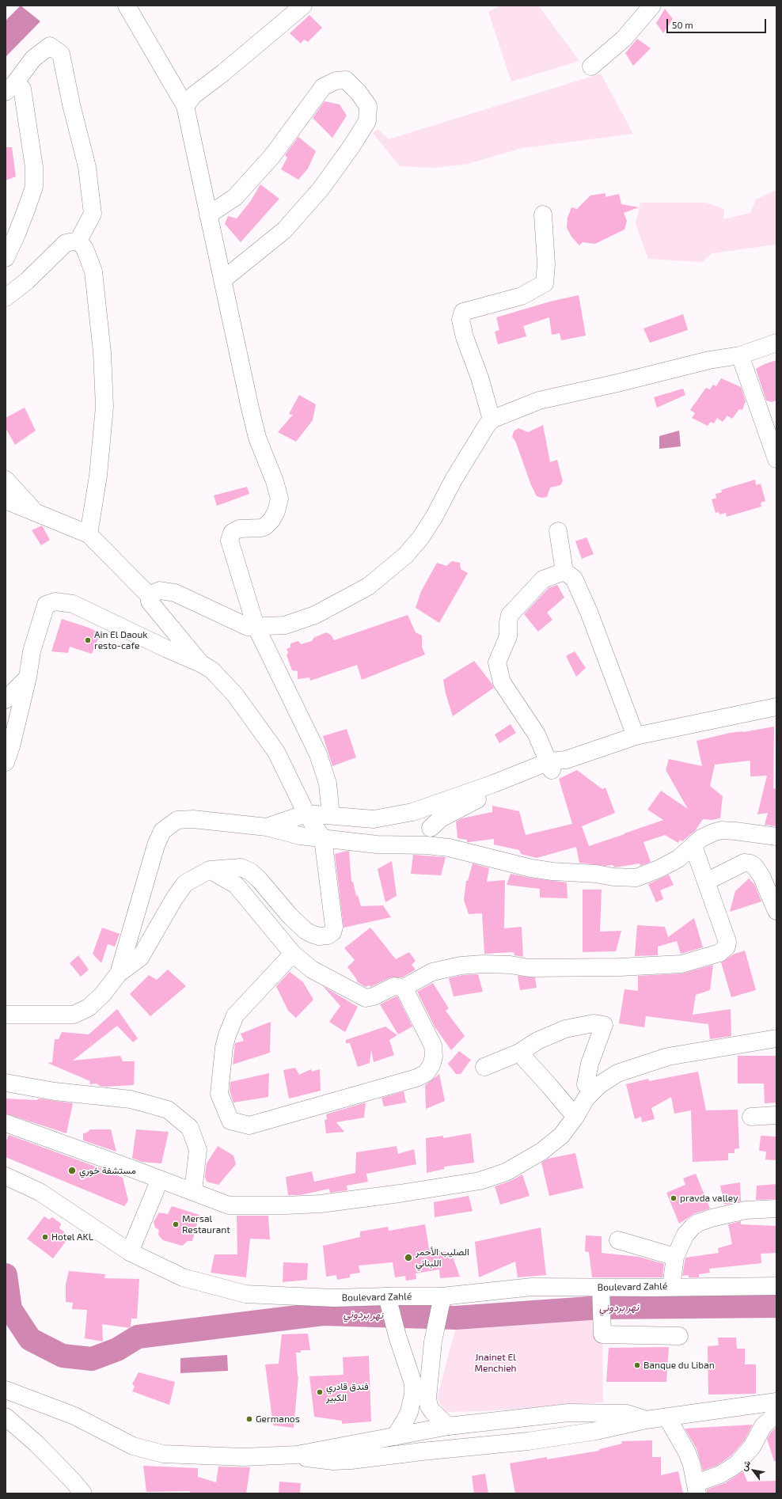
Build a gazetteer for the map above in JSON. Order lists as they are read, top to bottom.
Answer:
{
  "streets": {
    "street": ["Boulevard Zahlé"]
  },
  "water": ["نهر بردوني"],
  "parks": ["Jnainet El Menchieh"],
  "places": [
    "Ain El Daouk resto-cafe",
    "مستشفة خوري",
    "pravda valley",
    "Mersal Restaurant",
    "Hotel AKL",
    "الصليب الأحمر اللبناني",
    "Banque du Liban",
    "فندق قادري الكبير",
    "Germanos"
  ],
  "scale_bar": "50 m",
  "north": "top left"
}
